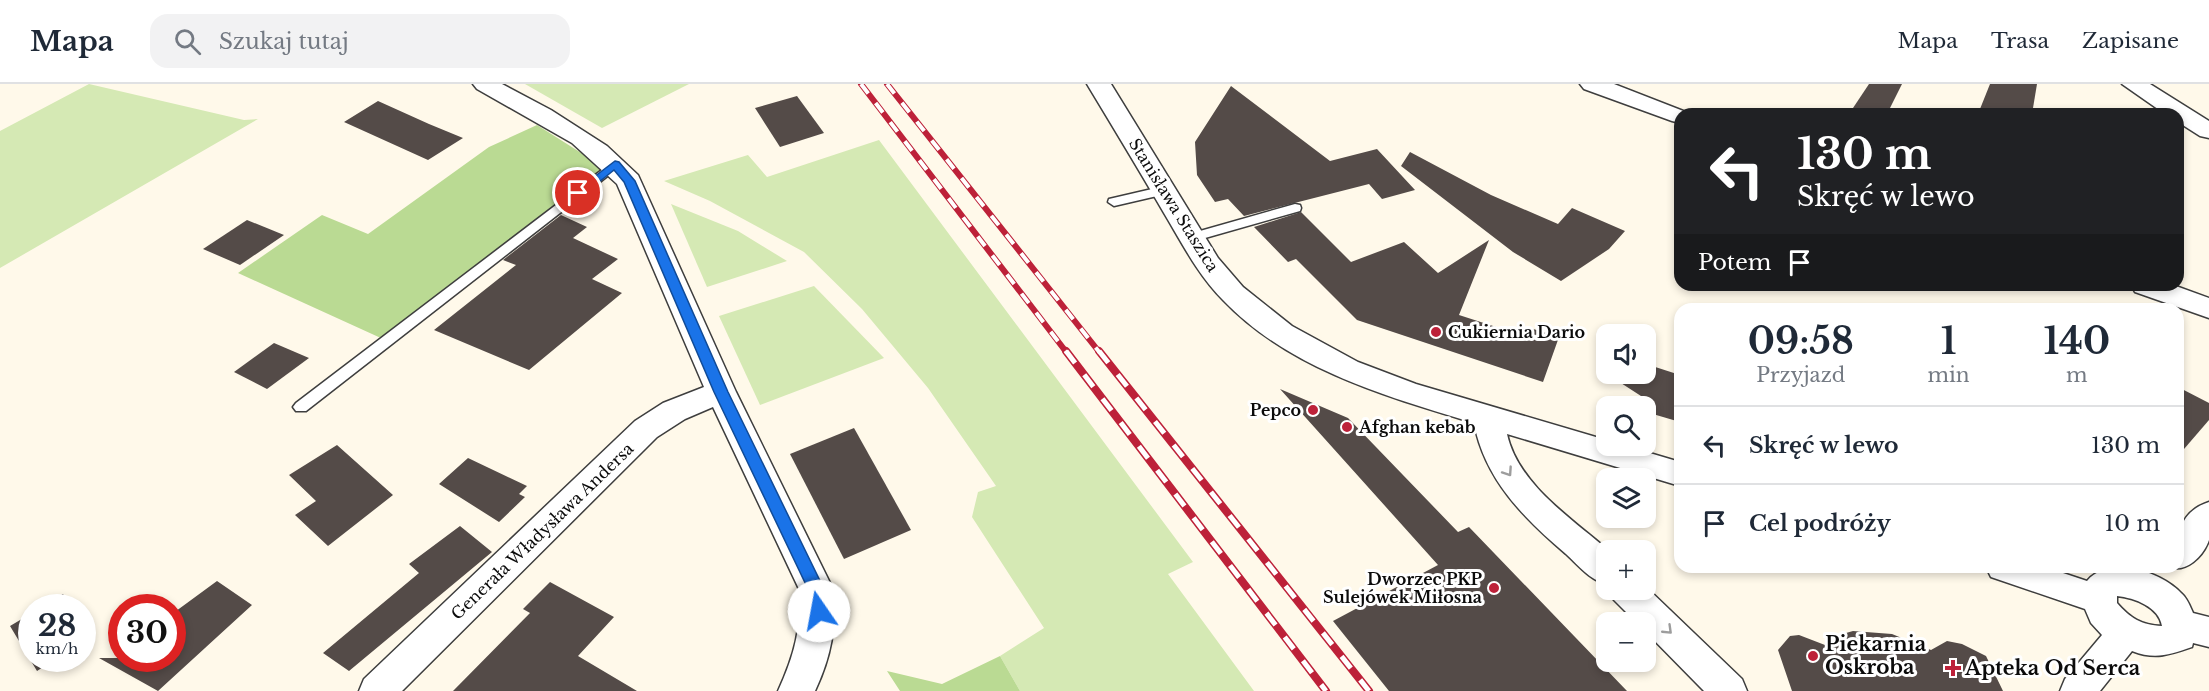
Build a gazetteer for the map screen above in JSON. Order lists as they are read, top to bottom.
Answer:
{
  "streets": {
    "street": ["Stanisława Staszica", "Generała Władysława Andersa"]
  },
  "places": {
    "other": [
      "Cukiernia Dario",
      "Pepco",
      "Afghan kebab",
      "Dworzec PKP Sulejówek Miłosna",
      "Piekarnia Oskroba"
    ],
    "health": ["Apteka Od Serca"]
  },
  "page": {
    "header": "Mapa",
    "search": "Szukaj tutaj",
    "nav": ["Mapa", "Trasa", "Zapisane"],
    "turn": ["130 m", "Skręć w lewo"],
    "then": "Potem",
    "eta": [
      "09:58",
      "Przyjazd",
      "1",
      "min",
      "140",
      "m"
    ],
    "map_buttons": ["+", "−"],
    "list": [
      {
        "name": "Skręć w lewo",
        "value": "130 m"
      },
      {
        "name": "Cel podróży",
        "value": "10 m"
      }
    ],
    "speed": "28 km/h",
    "limit": "30"
  }
}
